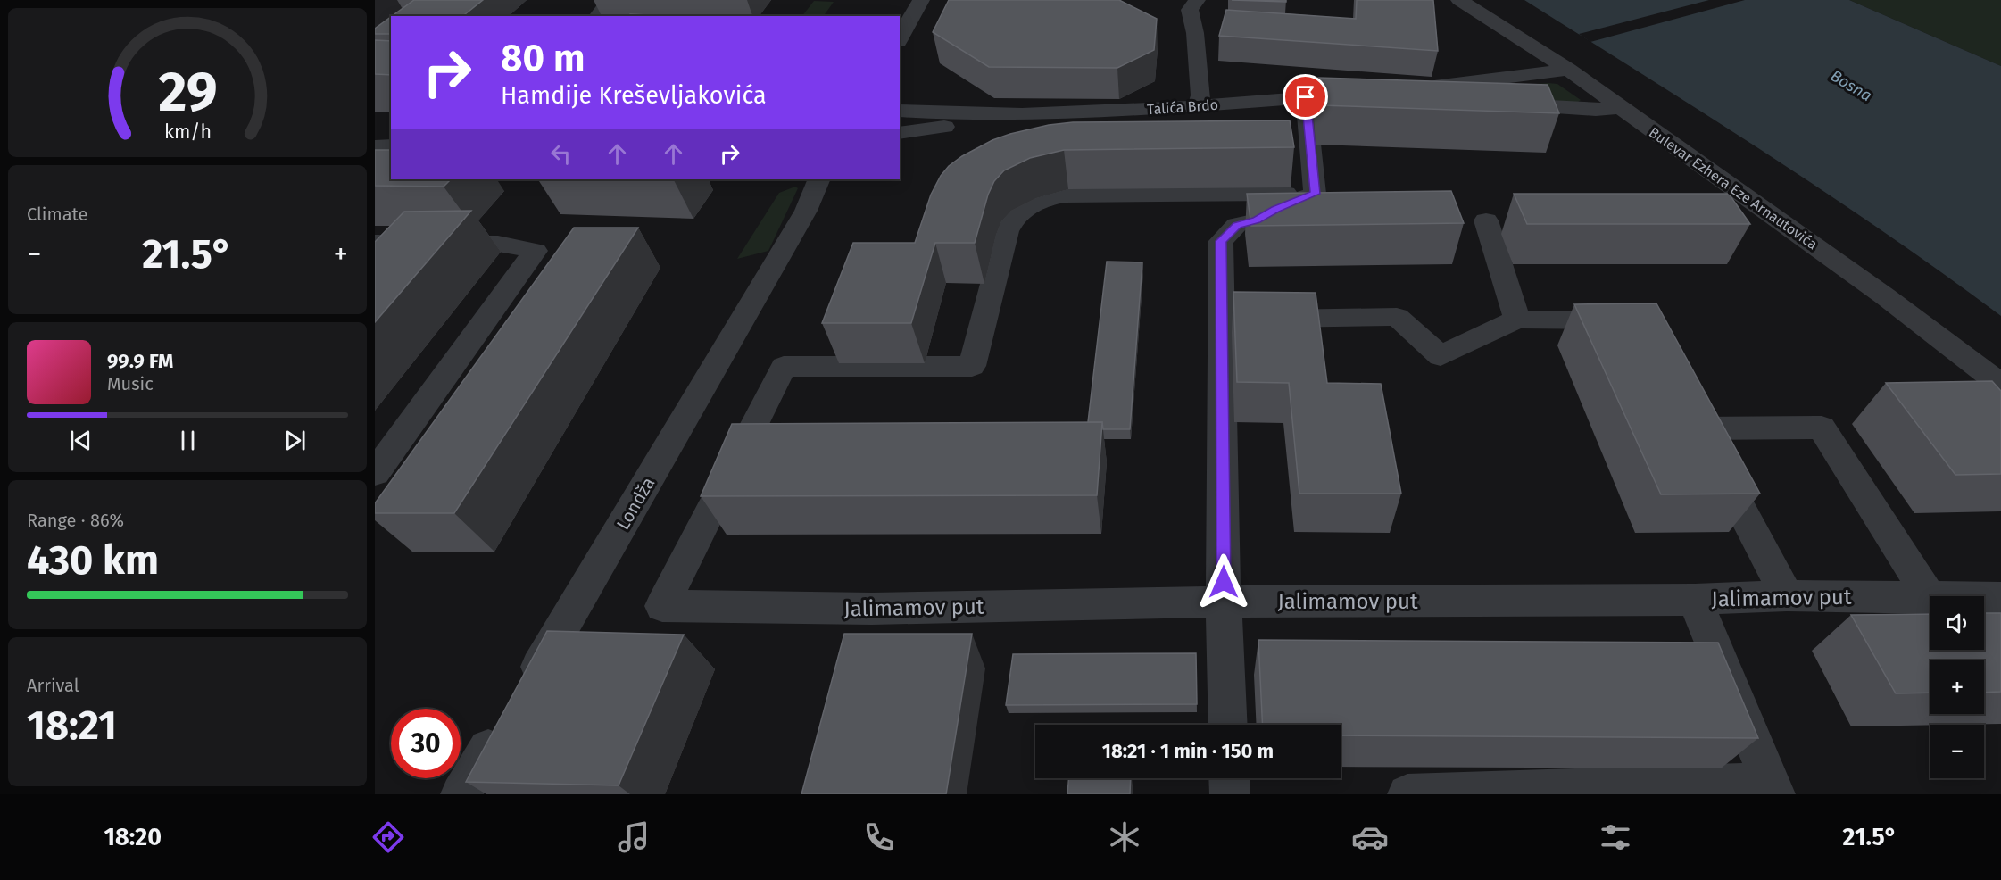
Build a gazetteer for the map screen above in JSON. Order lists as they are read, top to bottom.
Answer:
{
  "streets": {
    "street": [
      "Talića Brdo",
      "Bulevar Ezhera Eze Arnautovića",
      "Londža",
      "Jalimamov put"
    ]
  },
  "crossings": [
    ["Talića Brdo", "Jalimamov put"]
  ],
  "water": ["Bosna"],
  "page": {
    "turn": ["80 m", "Hamdije Kreševljakovića"],
    "tile": [
      "Climate",
      ["Range · 86%", "430 km"],
      ["Arrival", "18:21"]
    ],
    "heat": ["−", "21.5°", "+"],
    "song": ["99.9 FM", "Music"],
    "map_buttons": ["+", "−"],
    "limit": "30",
    "trip": "18:21 · 1 min · 150 m",
    "tabs": ["18:20", "21.5°"],
    "gauge": ["29", "km/h"]
  }
}
